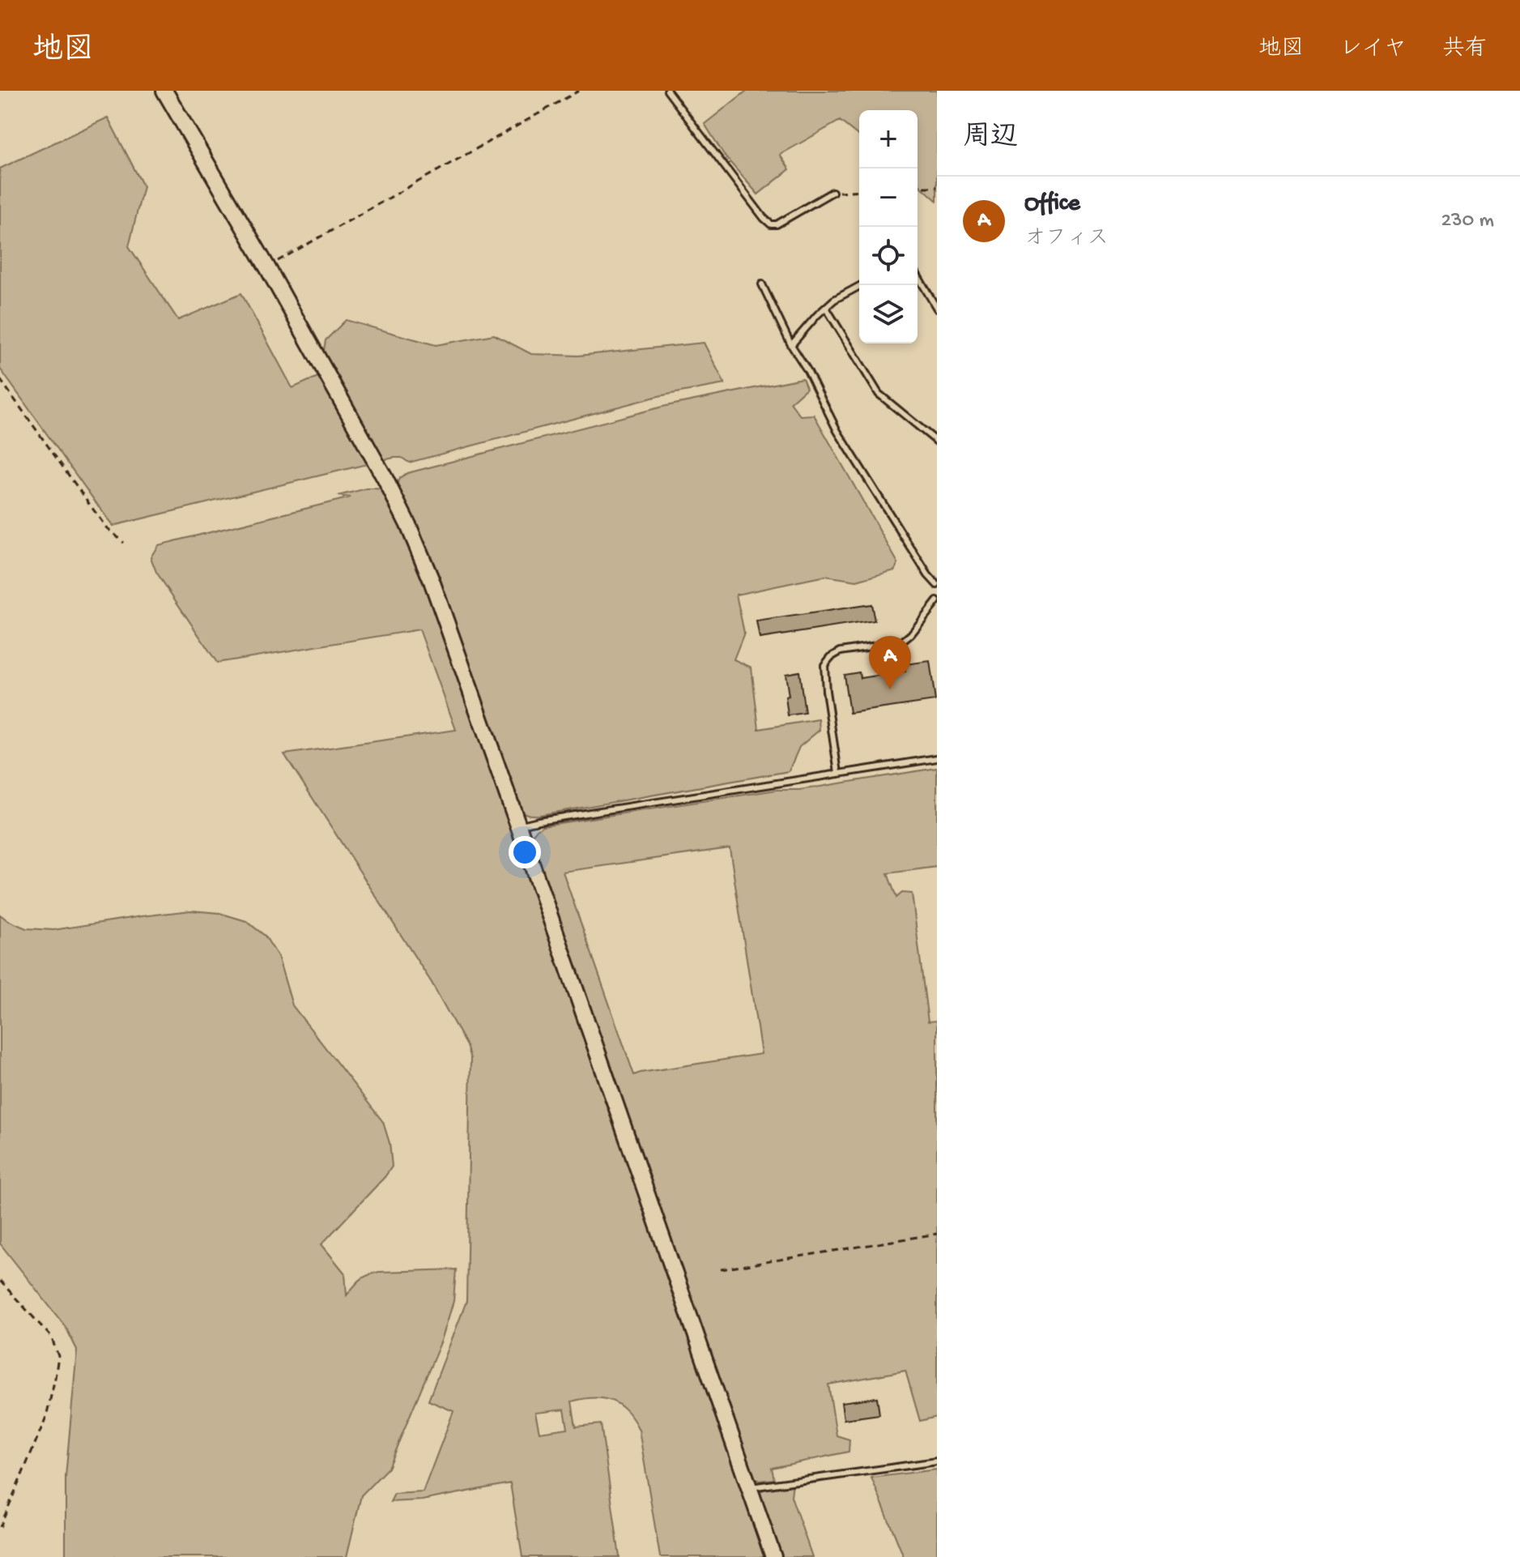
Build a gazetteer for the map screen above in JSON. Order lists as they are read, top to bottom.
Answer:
{
  "page": {
    "header": "地図",
    "nav": ["地図", "レイヤ", "共有"],
    "heading": "周辺",
    "map_buttons": ["+", "−"],
    "list": [
      {
        "mark": "A",
        "name": "Office",
        "note": "オフィス",
        "value": "230 m"
      }
    ],
    "pins": "A"
  }
}
